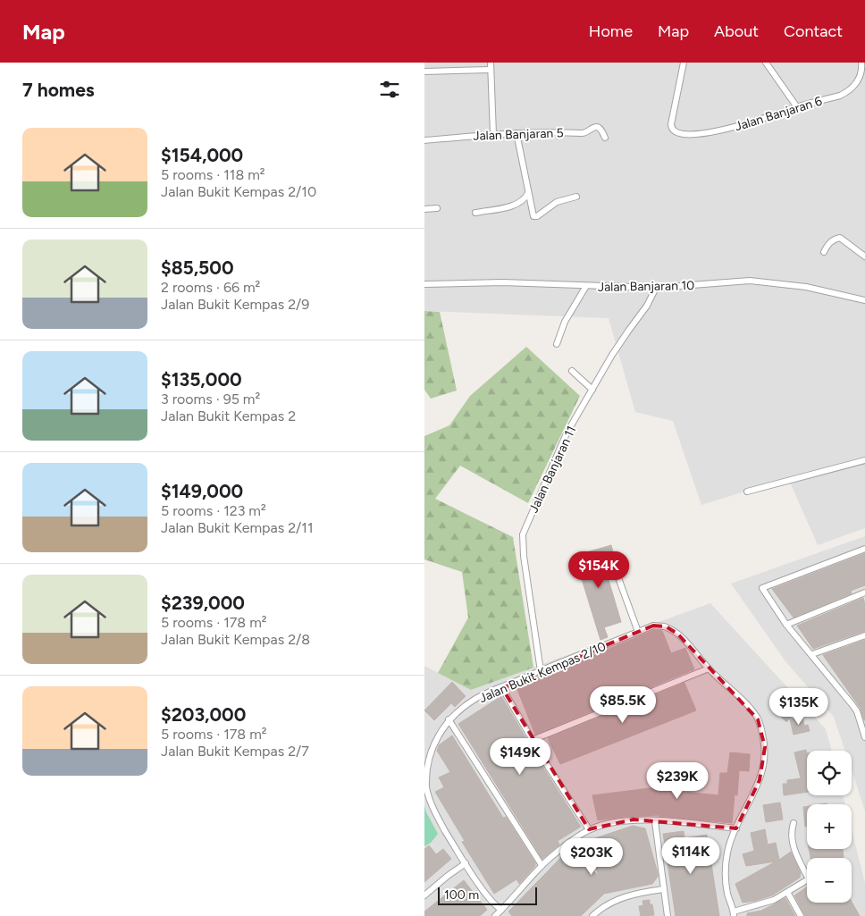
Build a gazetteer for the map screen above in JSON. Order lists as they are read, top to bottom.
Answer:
{
  "streets": {
    "street": [
      "Jalan Banjaran 6",
      "Jalan Banjaran 5",
      "Jalan Banjaran 10",
      "Jalan Banjaran 11",
      "Jalan Bukit Kempas 2/10"
    ]
  },
  "crossings": [
    ["Jalan Banjaran 10", "Jalan Banjaran 11"],
    ["Jalan Banjaran 11", "Jalan Bukit Kempas 2/10"]
  ],
  "scale_bar": "100 m",
  "page": {
    "header": "Map",
    "nav": [
      "Home",
      "Map",
      "About",
      "Contact"
    ],
    "heading": "7 homes",
    "list": [
      {
        "name": "$154,000",
        "note": "5 rooms · 118 m² · Jalan Bukit Kempas 2/10"
      },
      {
        "name": "$85,500",
        "note": "2 rooms · 66 m² · Jalan Bukit Kempas 2/9"
      },
      {
        "name": "$135,000",
        "note": "3 rooms · 95 m² · Jalan Bukit Kempas 2"
      },
      {
        "name": "$149,000",
        "note": "5 rooms · 123 m² · Jalan Bukit Kempas 2/11"
      },
      {
        "name": "$239,000",
        "note": "5 rooms · 178 m² · Jalan Bukit Kempas 2/8"
      },
      {
        "name": "$203,000",
        "note": "5 rooms · 178 m² · Jalan Bukit Kempas 2/7"
      }
    ],
    "price": [
      "$154K",
      "$85.5K",
      "$135K",
      "$149K",
      "$239K",
      "$114K",
      "$203K"
    ],
    "map_buttons": ["+", "−"],
    "scale": "100 m"
  }
}
